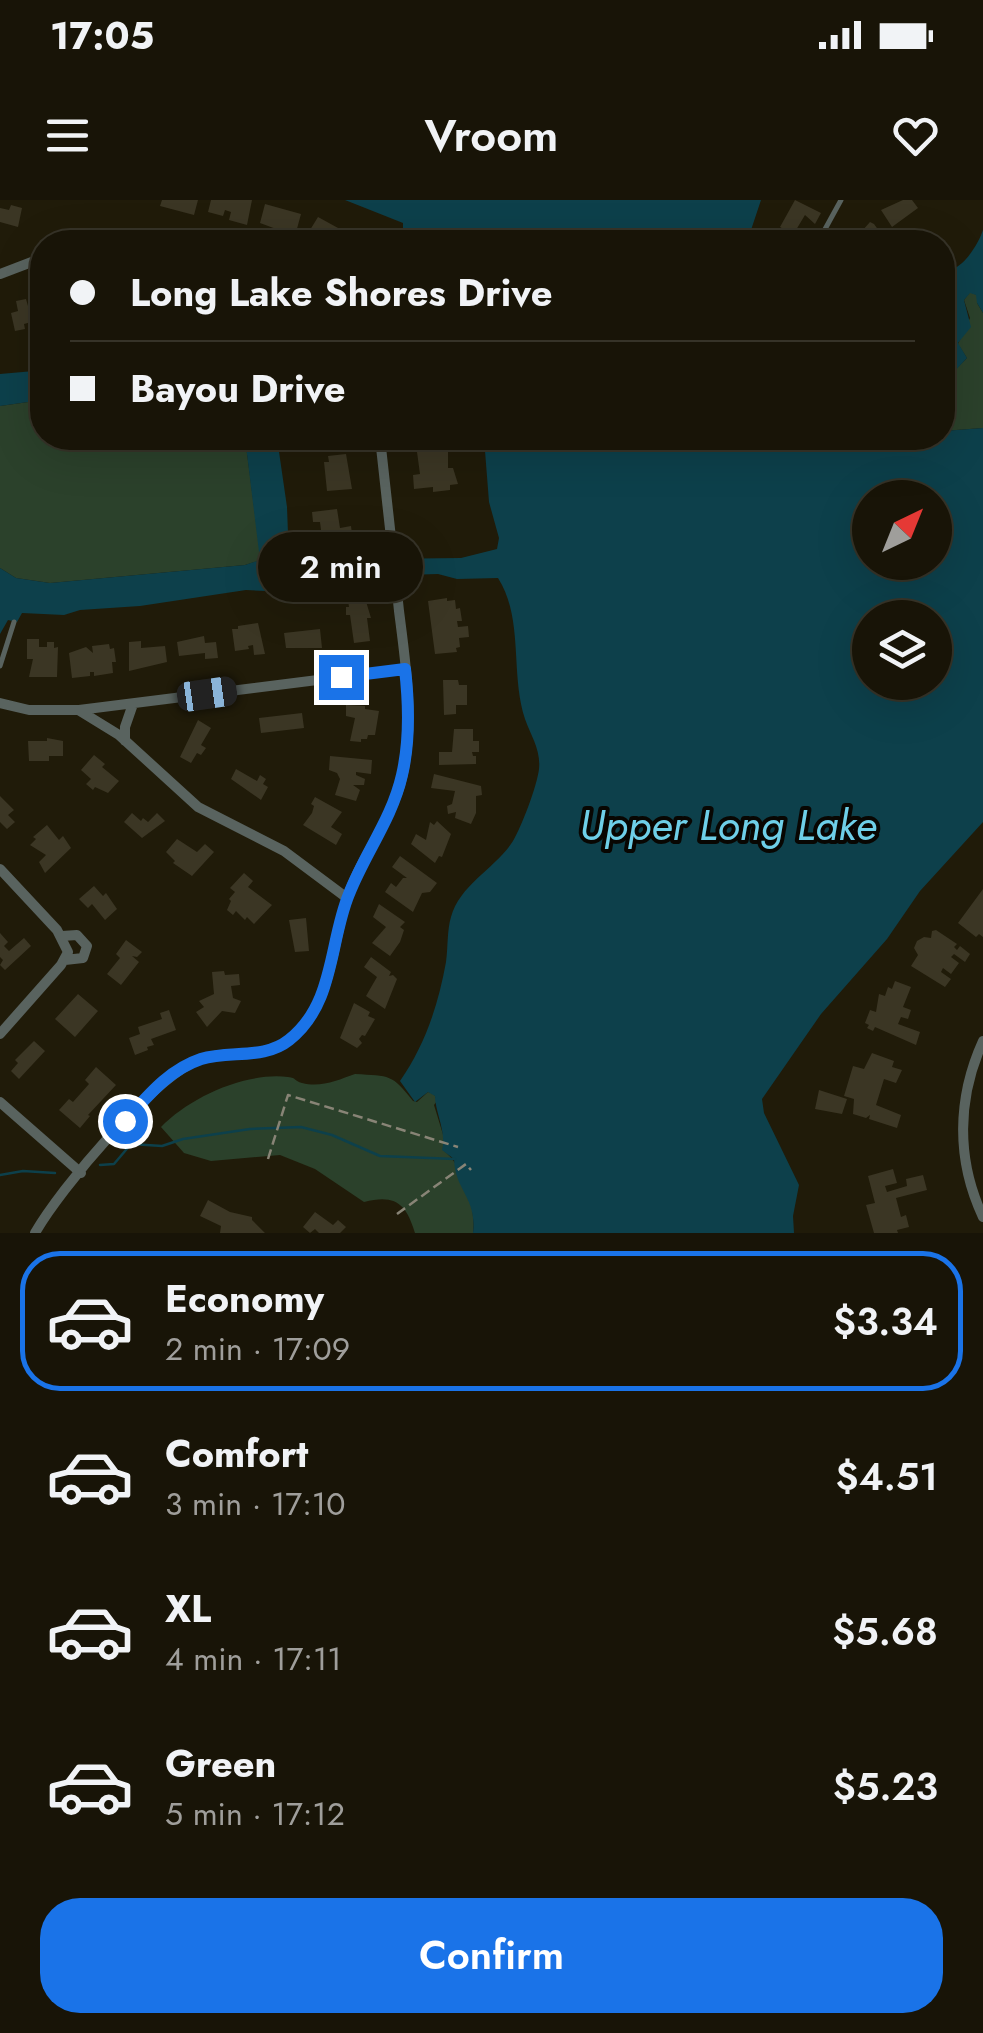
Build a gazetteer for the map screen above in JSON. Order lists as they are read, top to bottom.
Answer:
{
  "water": ["Upper Long Lake"],
  "north": "top right",
  "page": {
    "status": "17:05",
    "header": "Vroom",
    "banner": ["Long Lake Shores Drive", "Bayou Drive"],
    "bubble": "2 min",
    "list": [
      {
        "name": "Economy",
        "note": "2 min · 17:09",
        "value": "$3.34"
      },
      {
        "name": "Comfort",
        "note": "3 min · 17:10",
        "value": "$4.51"
      },
      {
        "name": "XL",
        "note": "4 min · 17:11",
        "value": "$5.68"
      },
      {
        "name": "Green",
        "note": "5 min · 17:12",
        "value": "$5.23"
      }
    ],
    "buttons": "Confirm"
  }
}
